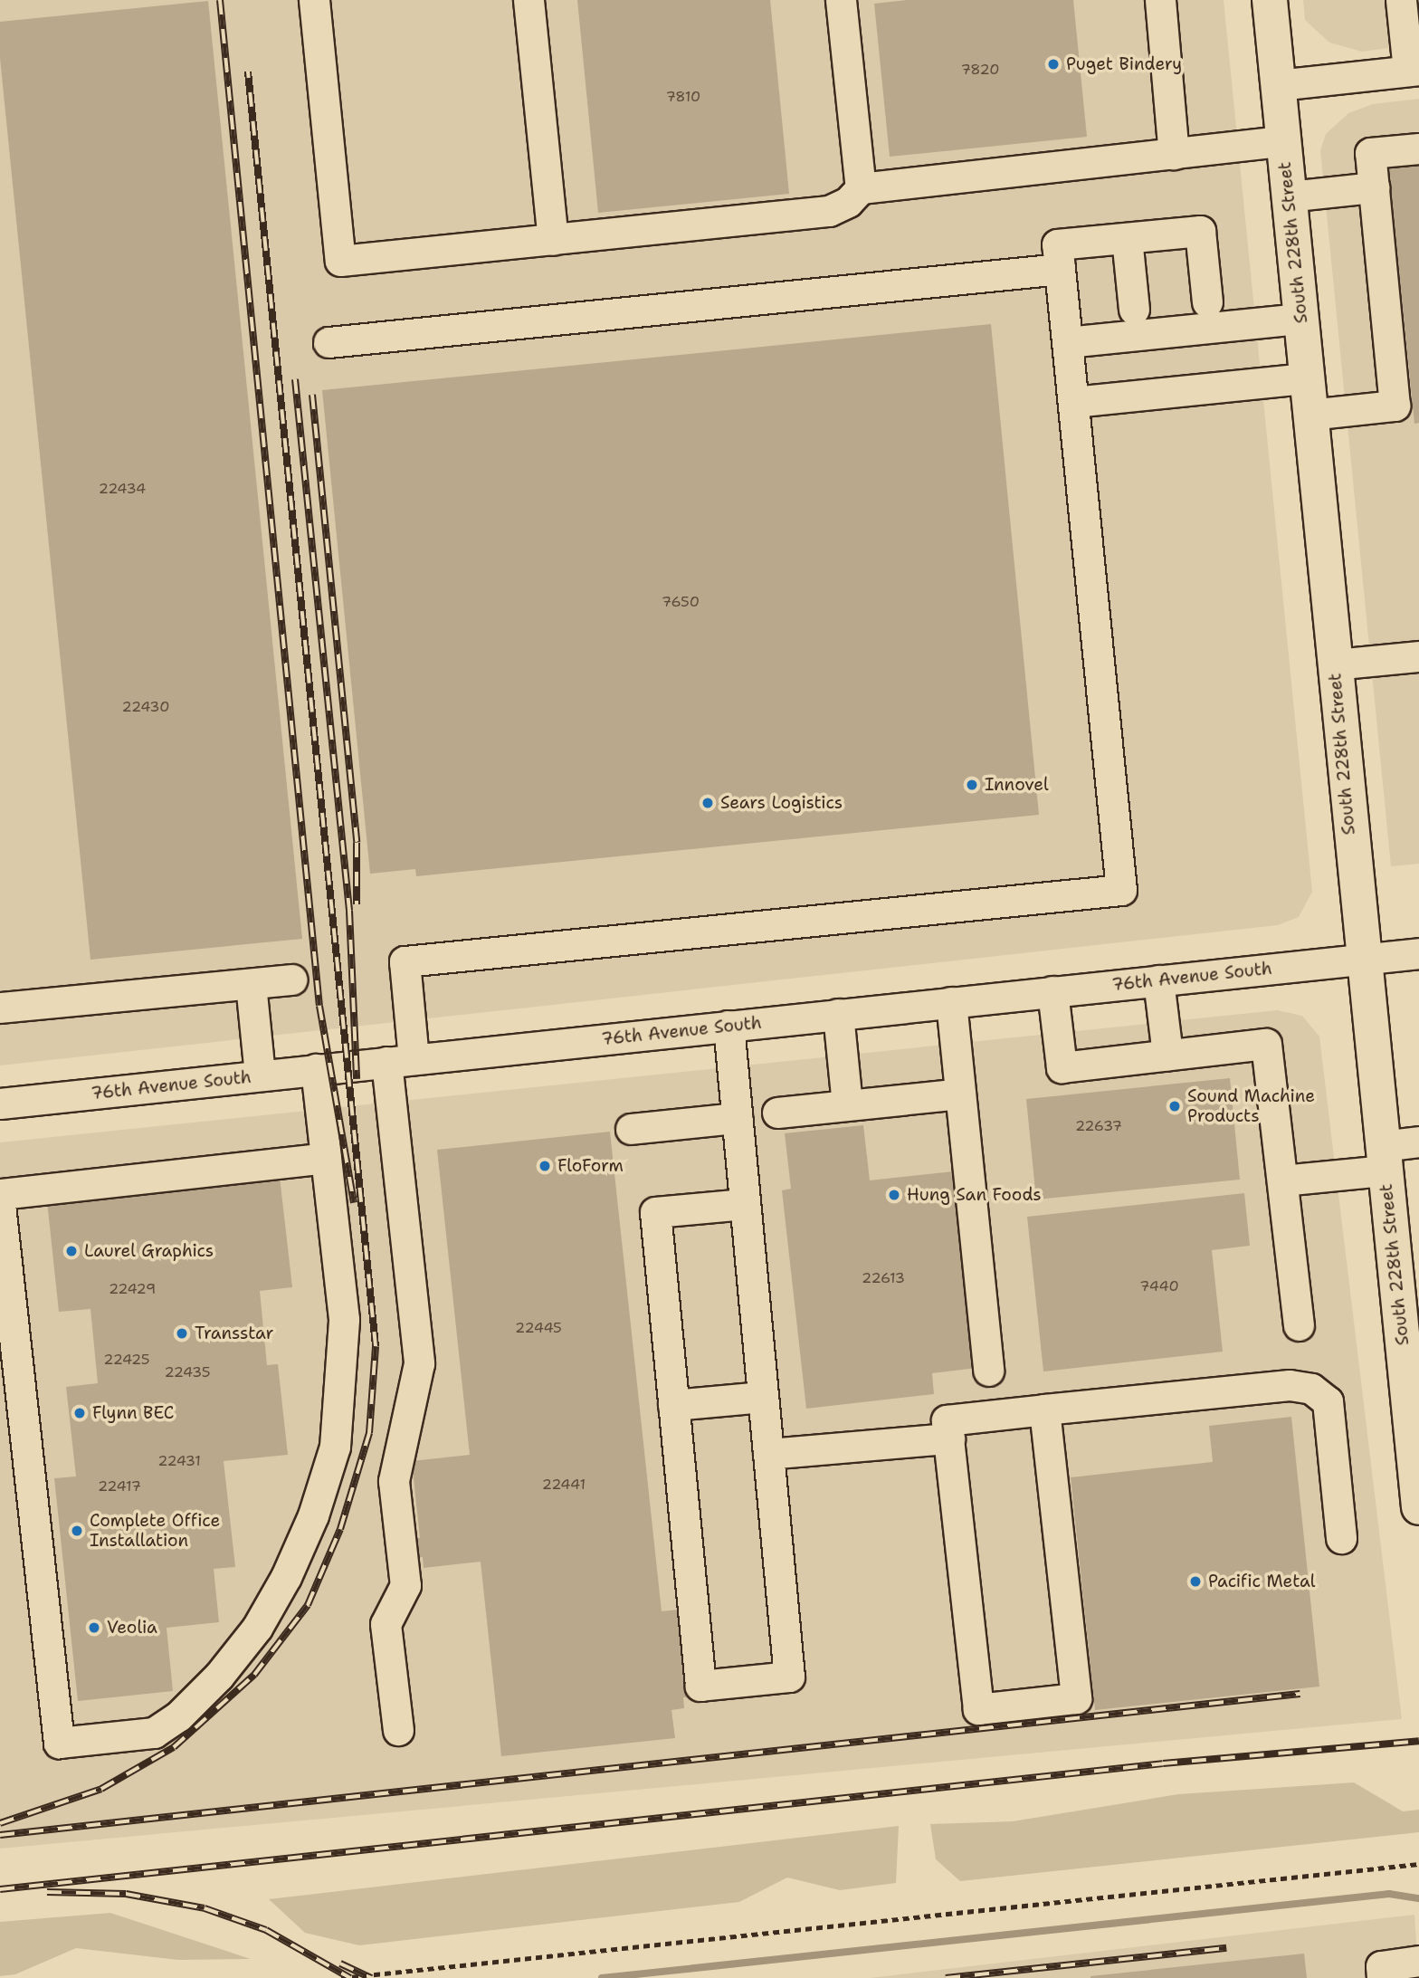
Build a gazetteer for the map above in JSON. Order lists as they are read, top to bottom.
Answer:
{
  "streets": {
    "main road": ["South 228th Street"],
    "street": ["76th Avenue South"]
  },
  "crossings": [
    ["South 228th Street", "76th Avenue South"]
  ],
  "places": [
    "Puget Bindery",
    "Innovel",
    "Sears Logistics",
    "Sound Machine Products",
    "FloForm",
    "Hung San Foods",
    "Laurel Graphics",
    "Transstar",
    "Flynn BEC",
    "Complete Office Installation",
    "Pacific Metal",
    "Veolia"
  ],
  "house_numbers": [
    "7820",
    "7810",
    "22434",
    "7650",
    "22430",
    "22637",
    "22613",
    "7440",
    "22429",
    "22445",
    "22425",
    "22435",
    "22431",
    "22441",
    "22417"
  ]
}
